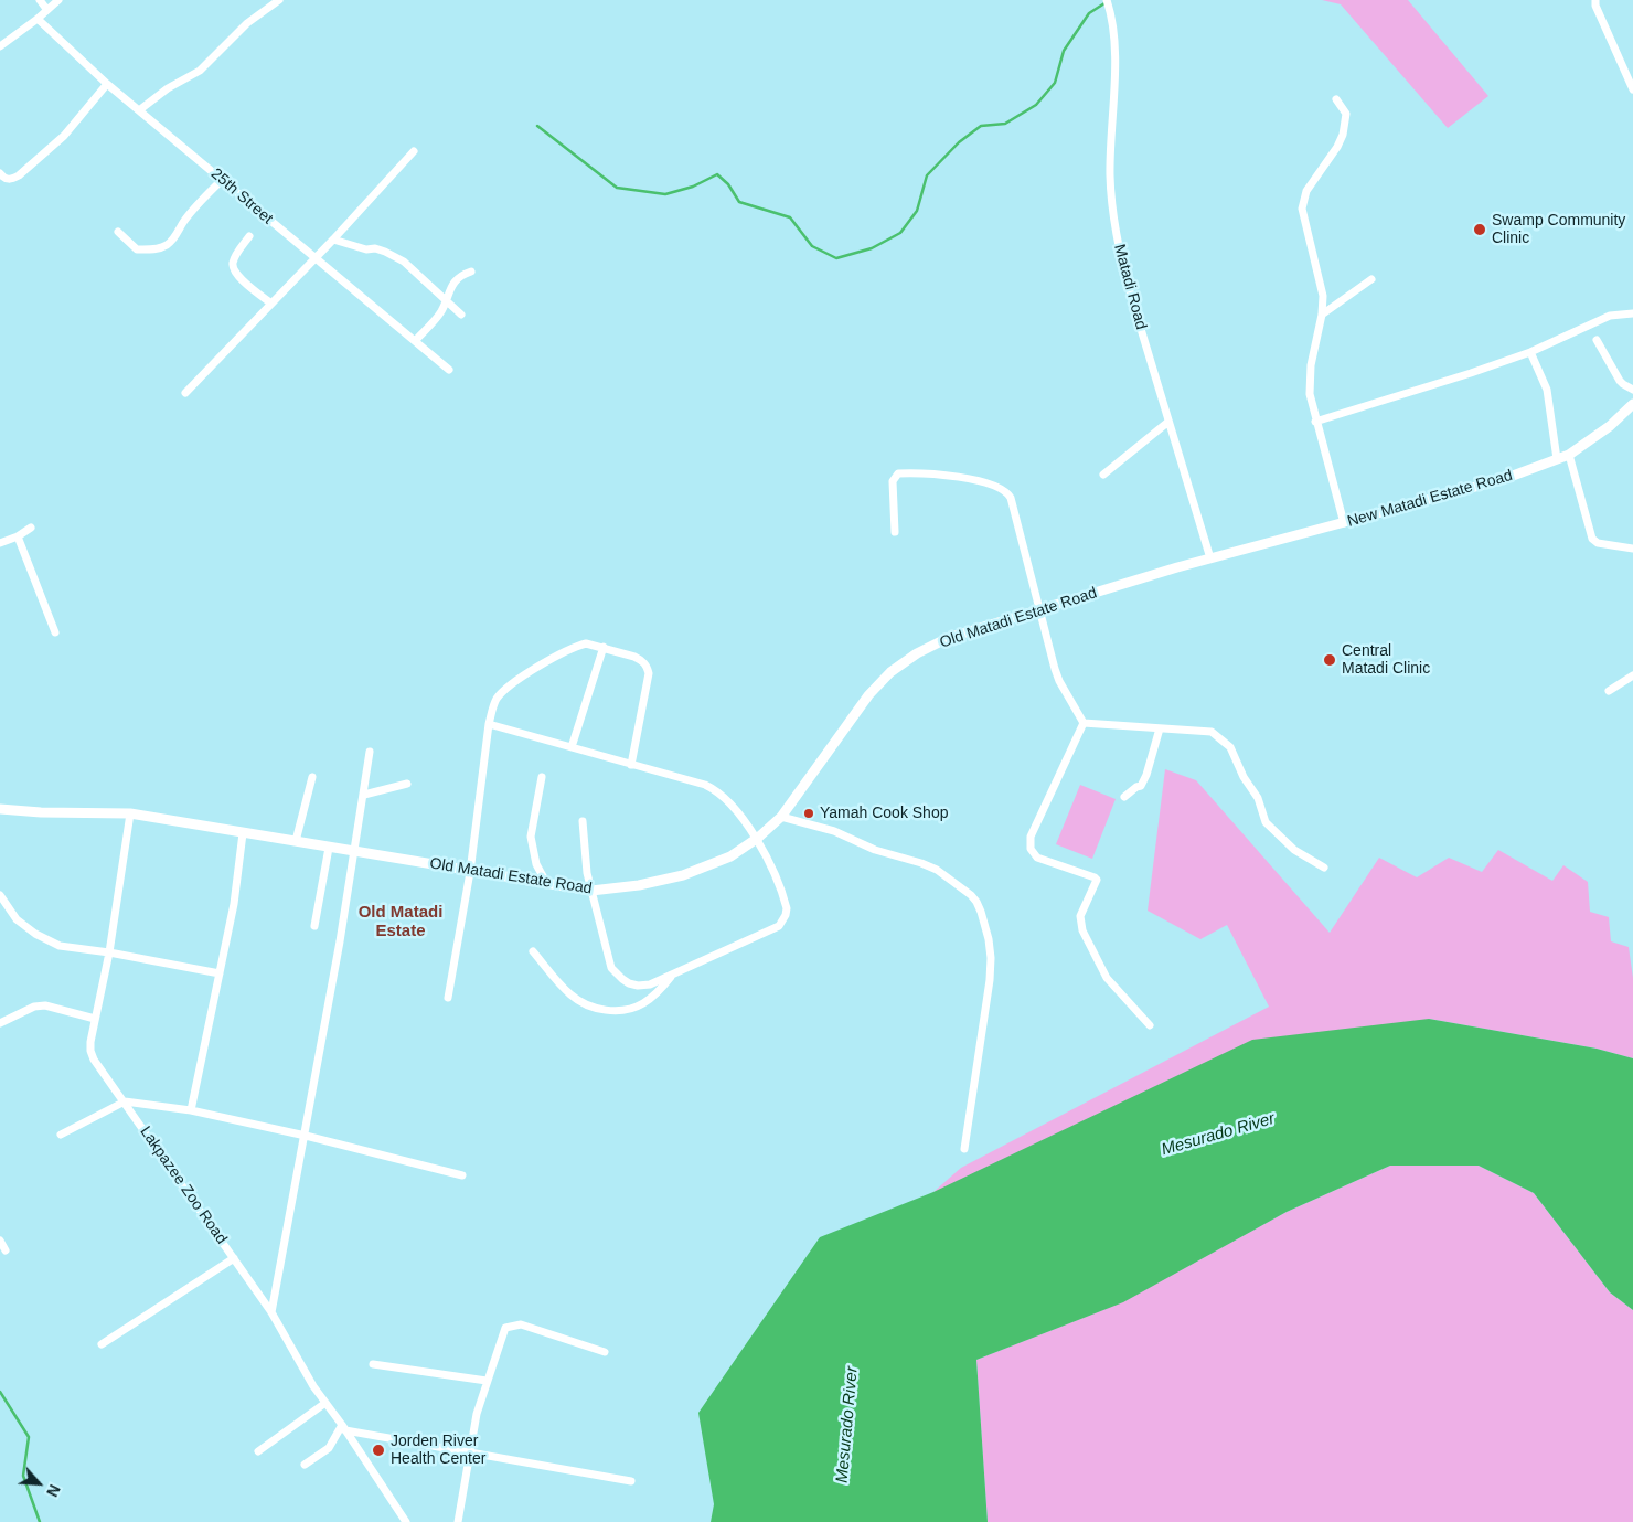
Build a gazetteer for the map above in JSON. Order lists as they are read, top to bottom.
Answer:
{
  "streets": {
    "street": [
      "25th Street",
      "Matadi Road",
      "New Matadi Estate Road",
      "Old Matadi Estate Road",
      "Lakpazee Zoo Road"
    ]
  },
  "crossings": [
    ["Matadi Road", "New Matadi Estate Road"],
    ["Matadi Road", "Old Matadi Estate Road"],
    ["New Matadi Estate Road", "Old Matadi Estate Road"],
    ["Old Matadi Estate Road", "Lakpazee Zoo Road"]
  ],
  "districts": ["Old Matadi Estate"],
  "water": ["Mesurado River"],
  "places": [
    "Swamp Community Clinic",
    "Central Matadi Clinic",
    "Yamah Cook Shop",
    "Jorden River Health Center"
  ],
  "north": "bottom right"
}
